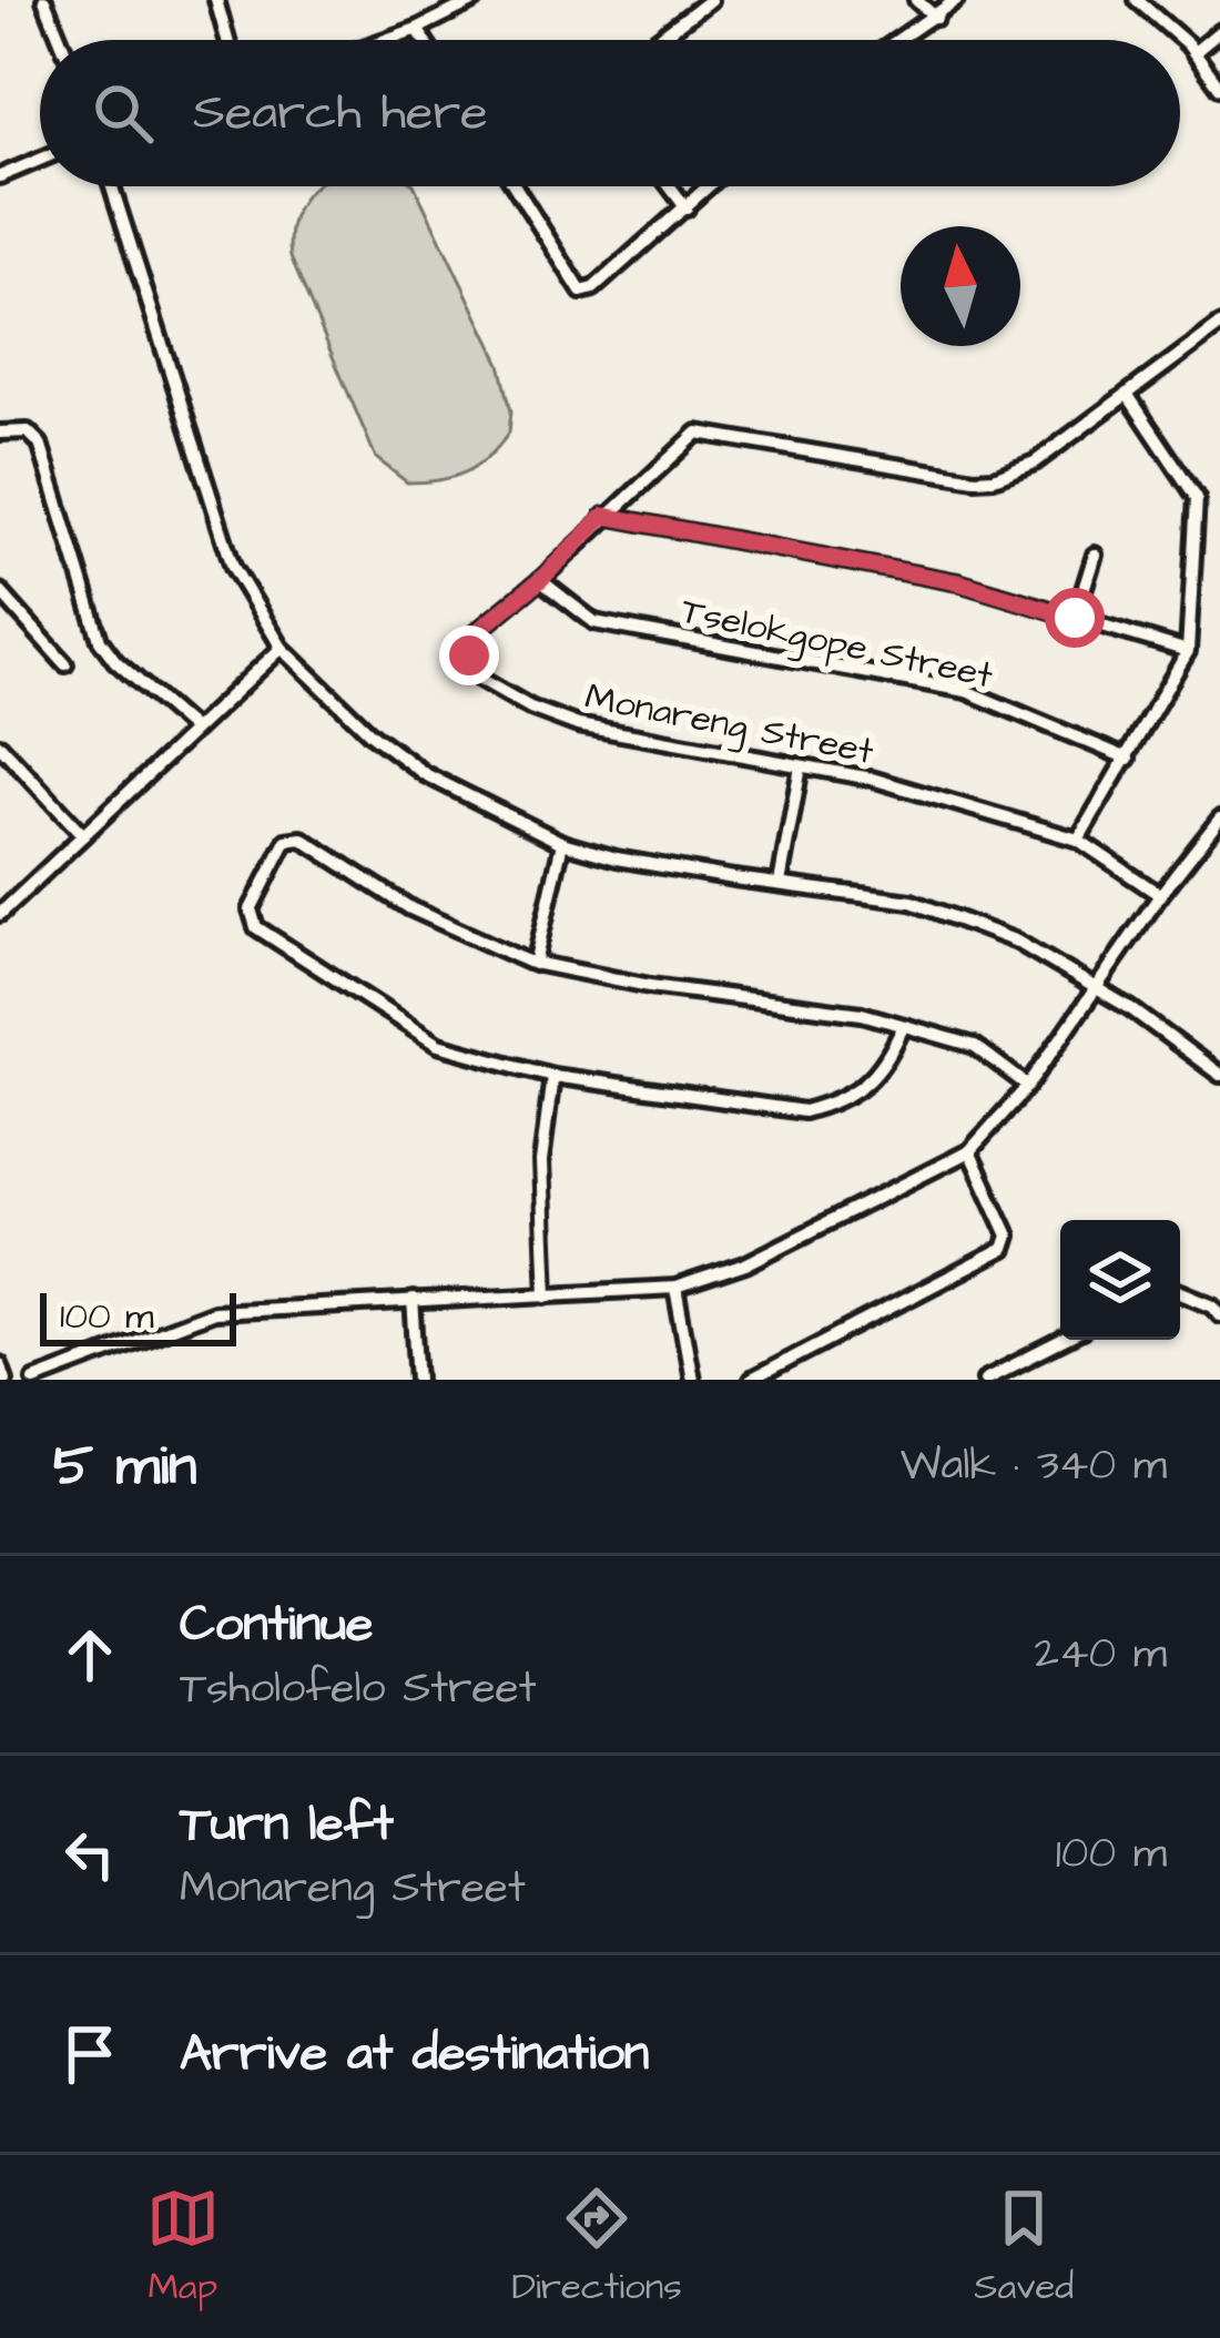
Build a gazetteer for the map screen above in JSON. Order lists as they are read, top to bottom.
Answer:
{
  "streets": {
    "street": ["Tselokgope Street", "Monareng Street"]
  },
  "crossings": [
    ["Tselokgope Street", "Monareng Street"]
  ],
  "scale_bar": "100 m",
  "north": "top",
  "page": {
    "search": "Search here",
    "scale": "100 m",
    "heading": ["5 min", "Walk · 340 m"],
    "list": [
      ["Continue", "Tsholofelo Street", "240 m"],
      ["Turn left", "Monareng Street", "100 m"],
      "Arrive at destination"
    ],
    "nav": ["Map", "Directions", "Saved"]
  }
}
